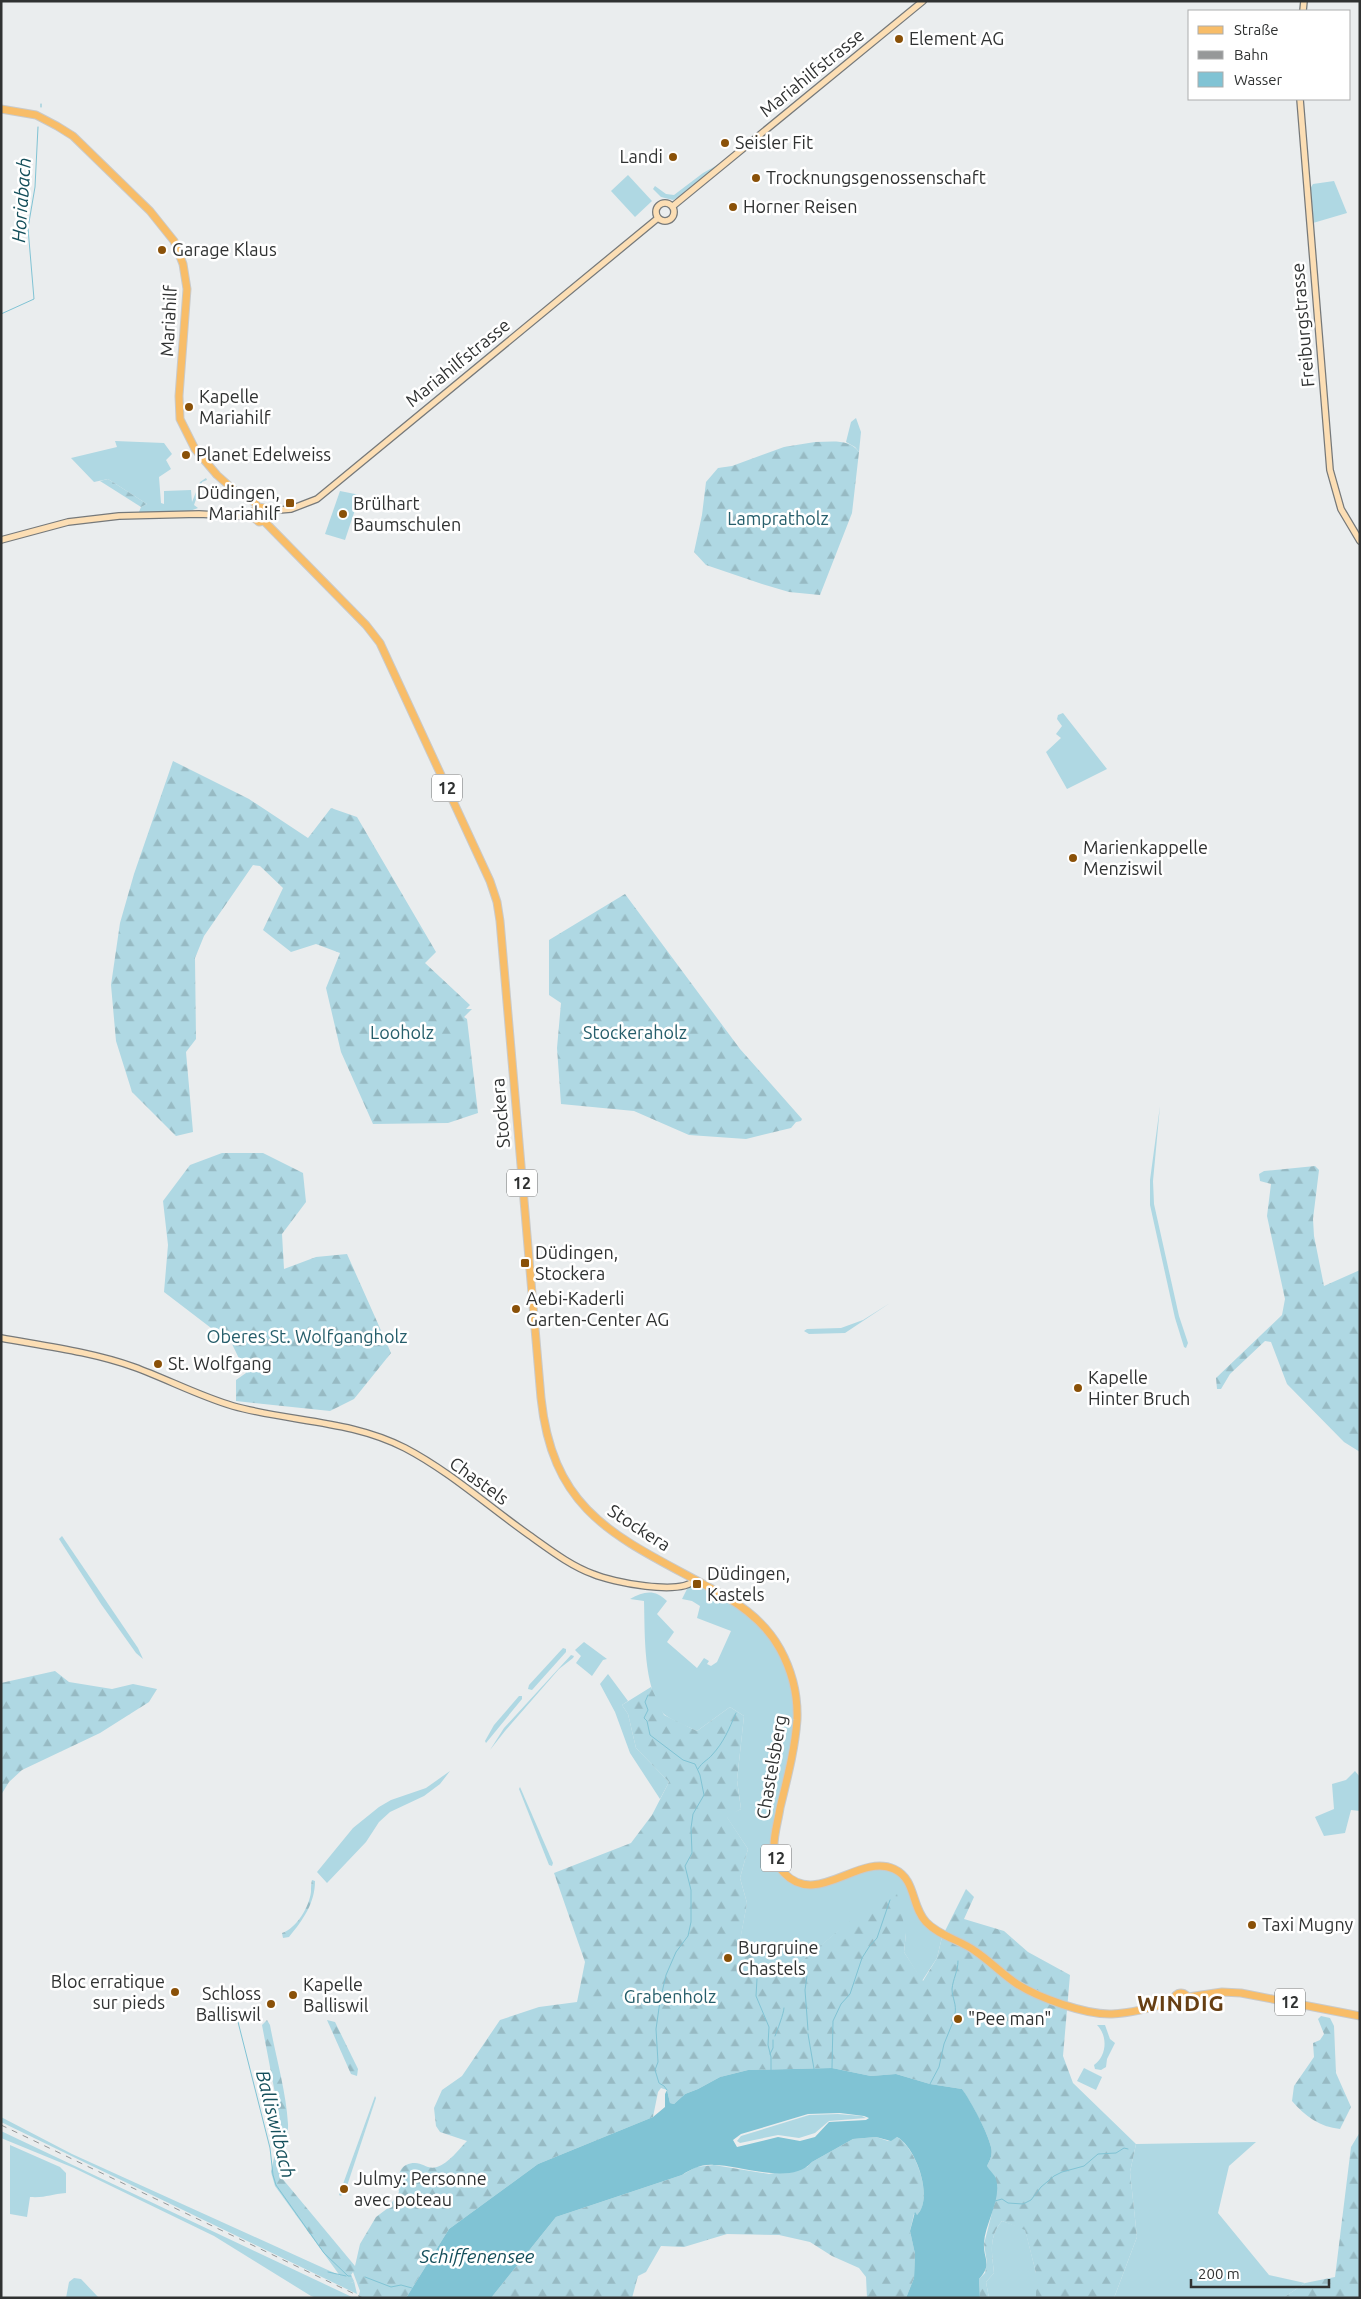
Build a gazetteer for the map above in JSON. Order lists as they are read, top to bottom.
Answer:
{
  "streets": {
    "main road": [
      "Mariahilfstrasse",
      "Mariahilf",
      "Freiburgstrasse",
      "12",
      "Stockera",
      "Chastels",
      "Chastelsberg"
    ]
  },
  "crossings": [
    ["Mariahilfstrasse", "Mariahilf"],
    ["Mariahilfstrasse", "12"],
    ["Mariahilfstrasse", "Stockera"],
    ["Mariahilf", "12"],
    ["Mariahilf", "Stockera"],
    ["12", "Stockera"],
    ["Stockera", "Chastels"],
    ["Stockera", "Chastelsberg"],
    ["Chastels", "Chastelsberg"]
  ],
  "districts": ["WINDIG"],
  "water": ["Horiabach", "Balliswilbach", "Schiffenensee"],
  "parks": [
    "Lampratholz",
    "Looholz",
    "Stockeraholz",
    "Oberes St. Wolfgangholz",
    "Grabenholz"
  ],
  "places": {
    "other": [
      "Element AG",
      "Seisler Fit",
      "Landi",
      "Trocknungsgenossenschaft",
      "Horner Reisen",
      "Garage Klaus",
      "Kapelle Mariahilf",
      "Planet Edelweiss",
      "Brülhart Baumschulen",
      "Marienkappelle Menziswil",
      "Aebi-Kaderli Garten-Center AG",
      "St. Wolfgang",
      "Kapelle Hinter Bruch",
      "Taxi Mugny",
      "Burgruine Chastels",
      "Bloc erratique sur pieds",
      "Kapelle Balliswil",
      "Schloss Balliswil",
      "\"Pee man\"",
      "Julmy: Personne avec poteau"
    ],
    "transit": ["Düdingen, Mariahilf", "Düdingen, Stockera", "Düdingen, Kastels"]
  },
  "legend": ["Straße", "Bahn", "Wasser"],
  "scale_bar": "200 m"
}
